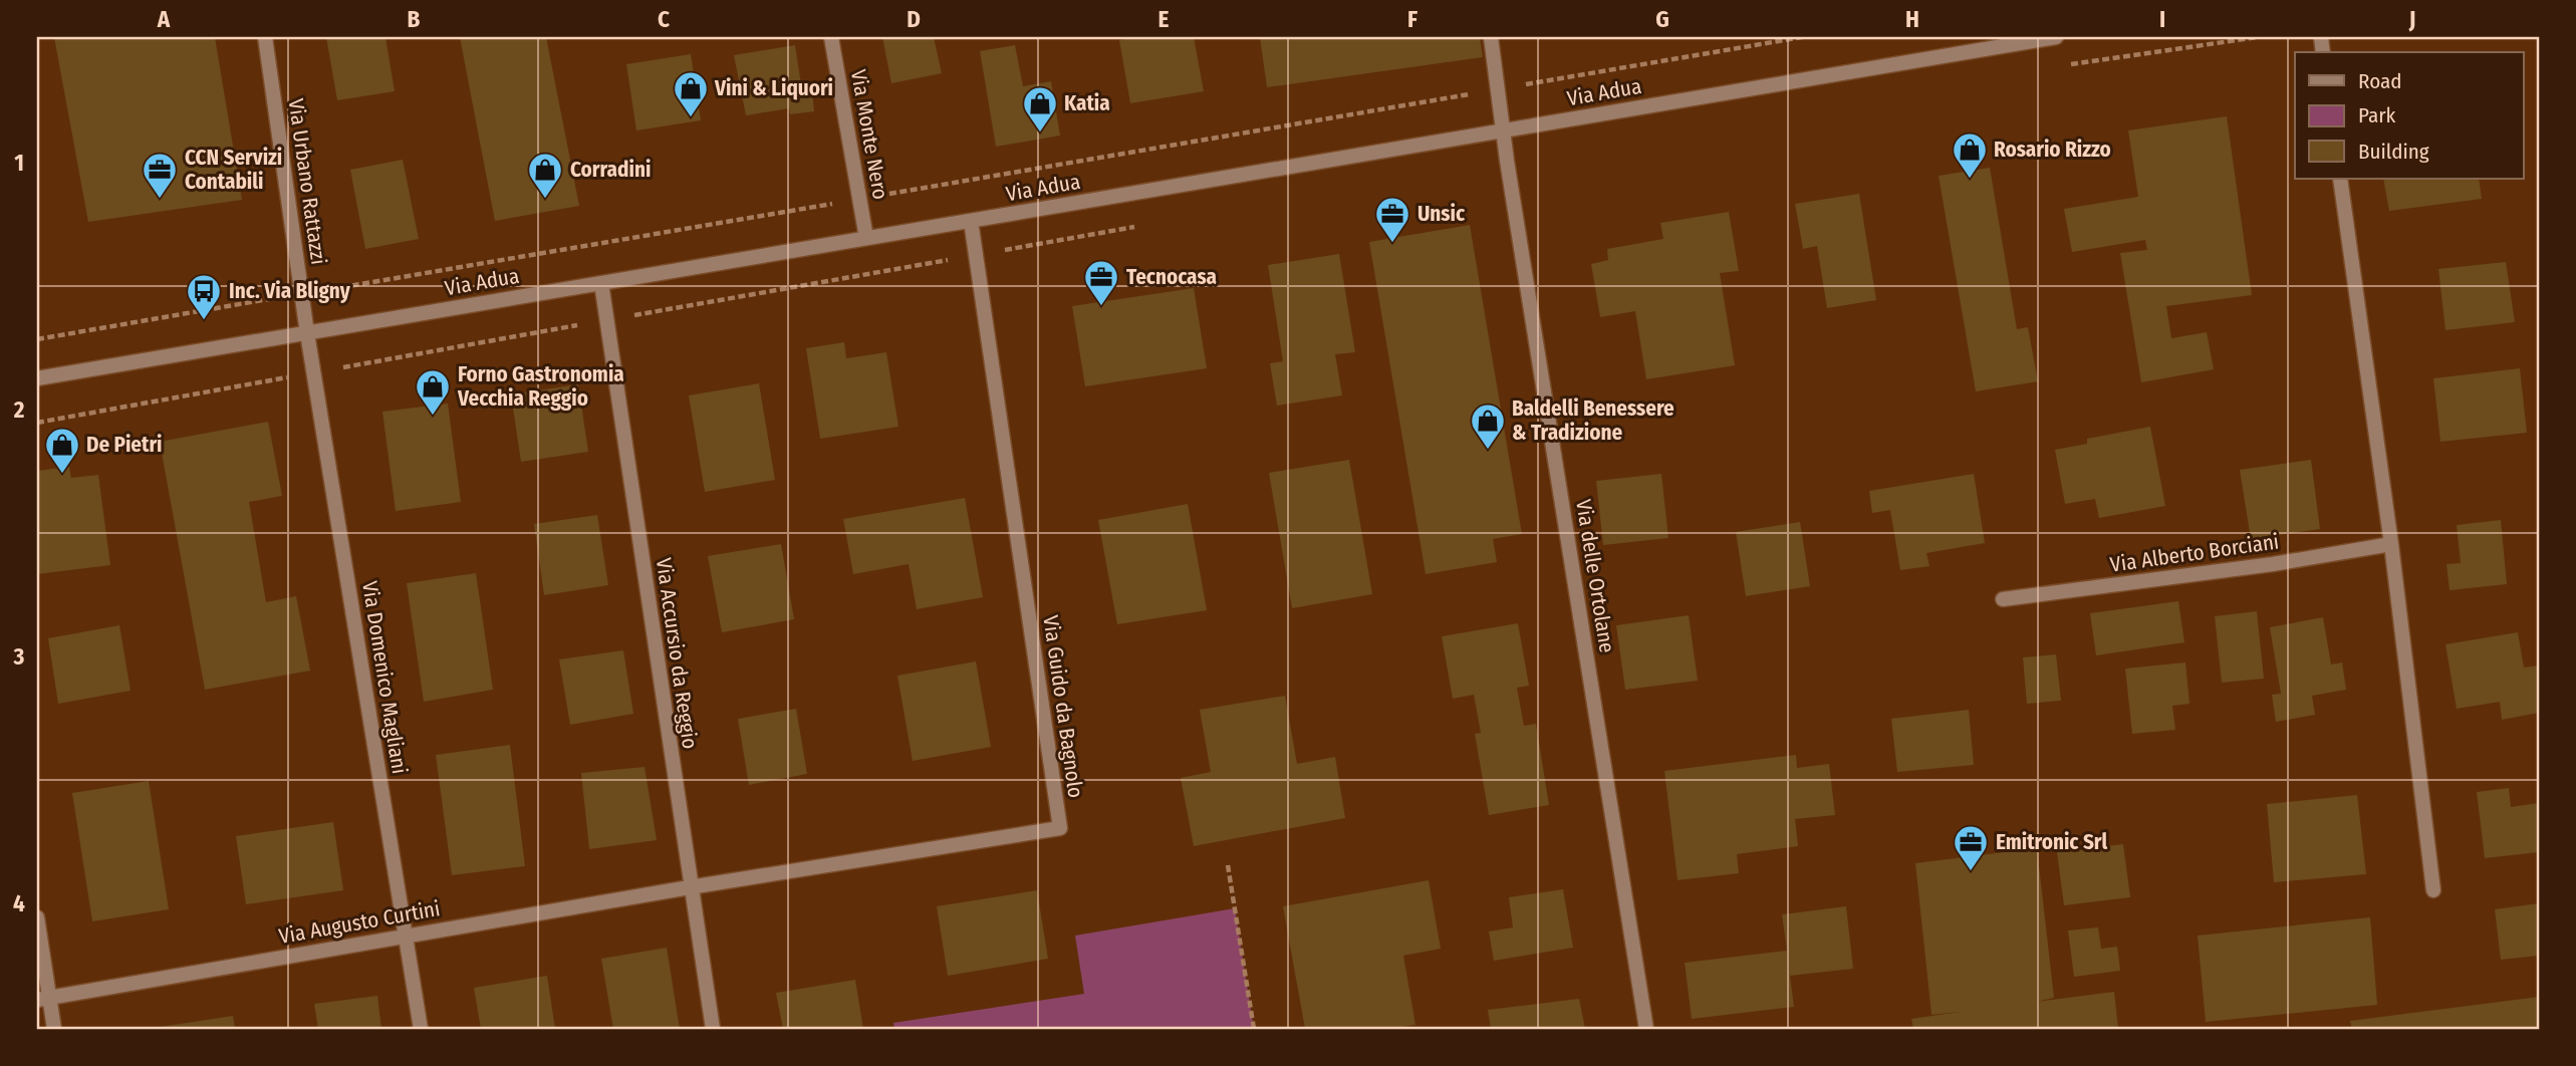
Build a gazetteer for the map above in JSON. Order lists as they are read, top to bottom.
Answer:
{
  "streets": {
    "street": [
      "Via Adua",
      "Via Monte Nero",
      "Via Urbano Rattazzi",
      "Via Alberto Borciani",
      "Via delle Ortolane",
      "Via Accursio da Reggio",
      "Via Domenico Magliani",
      "Via Guido da Bagnolo",
      "Via Augusto Curtini"
    ]
  },
  "crossings": [
    ["Via Adua", "Via Monte Nero"],
    ["Via Adua", "Via Urbano Rattazzi"],
    ["Via Adua", "Via delle Ortolane"],
    ["Via Adua", "Via Accursio da Reggio"],
    ["Via Adua", "Via Domenico Magliani"],
    ["Via Adua", "Via Guido da Bagnolo"],
    ["Via Urbano Rattazzi", "Via Domenico Magliani"],
    ["Via Accursio da Reggio", "Via Guido da Bagnolo"],
    ["Via Accursio da Reggio", "Via Augusto Curtini"],
    ["Via Domenico Magliani", "Via Augusto Curtini"],
    ["Via Guido da Bagnolo", "Via Augusto Curtini"]
  ],
  "places": {
    "shop": [
      "Vini & Liquori",
      "Katia",
      "Rosario Rizzo",
      "Corradini",
      "Forno Gastronomia Vecchia Reggio",
      "Baldelli Benessere & Tradizione",
      "De Pietri"
    ],
    "office": [
      "CCN Servizi Contabili",
      "Unsic",
      "Tecnocasa",
      "Emitronic Srl"
    ],
    "bus stop": ["Inc. Via Bligny"]
  },
  "legend": ["Road", "Park", "Building"],
  "grid": {
    "columns": [
      "A",
      "B",
      "C",
      "D",
      "E",
      "F",
      "G",
      "H",
      "I",
      "J"
    ],
    "rows": [
      "1",
      "2",
      "3",
      "4"
    ]
  }
}
